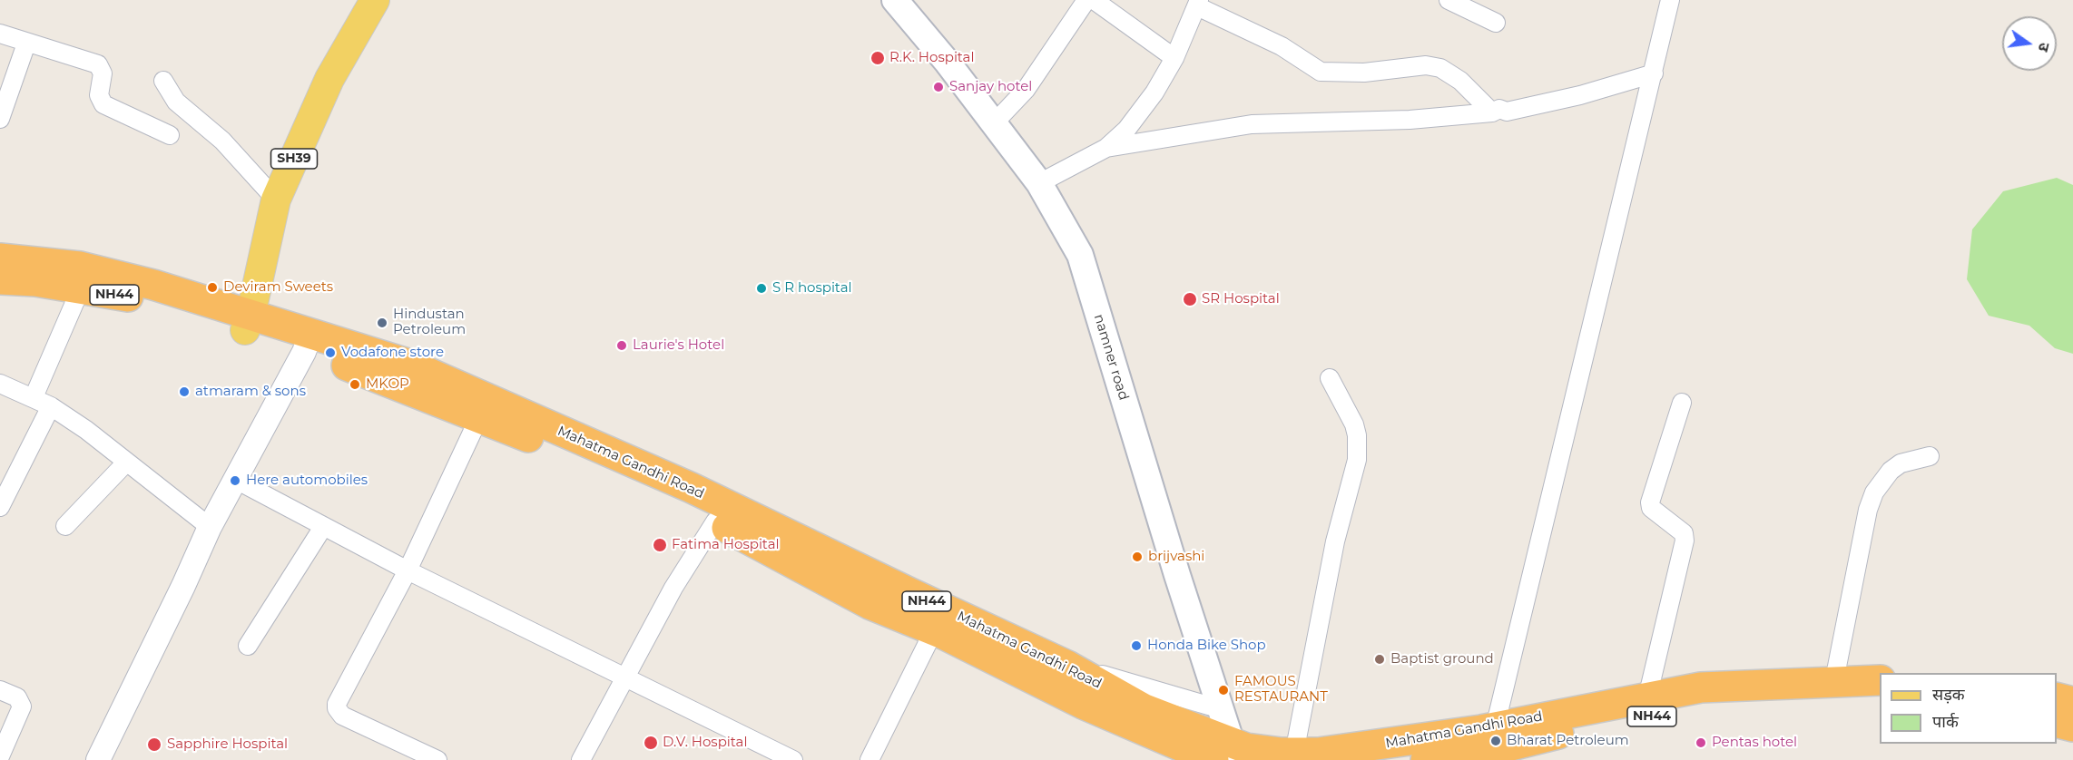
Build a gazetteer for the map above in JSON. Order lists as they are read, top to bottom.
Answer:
{
  "streets": {
    "highway": ["NH44", "Mahatma Gandhi Road"],
    "main road": ["SH39", "namner road"]
  },
  "crossings": [
    ["SH39", "Mahatma Gandhi Road"],
    ["namner road", "Mahatma Gandhi Road"]
  ],
  "places": [
    "R.K. Hospital",
    "Sanjay hotel",
    "Deviram Sweets",
    "S R hospital",
    "SR Hospital",
    "Hindustan Petroleum",
    "Laurie's Hotel",
    "Vodafone store",
    "MKOP",
    "atmaram & sons",
    "Here automobiles",
    "Fatima Hospital",
    "brijvashi",
    "Honda Bike Shop",
    "Baptist ground",
    "FAMOUS RESTAURANT",
    "Bharat Petroleum",
    "D.V. Hospital",
    "Pentas hotel",
    "Sapphire Hospital"
  ],
  "legend": ["सड़क", "पार्क"],
  "north": "right"
}
